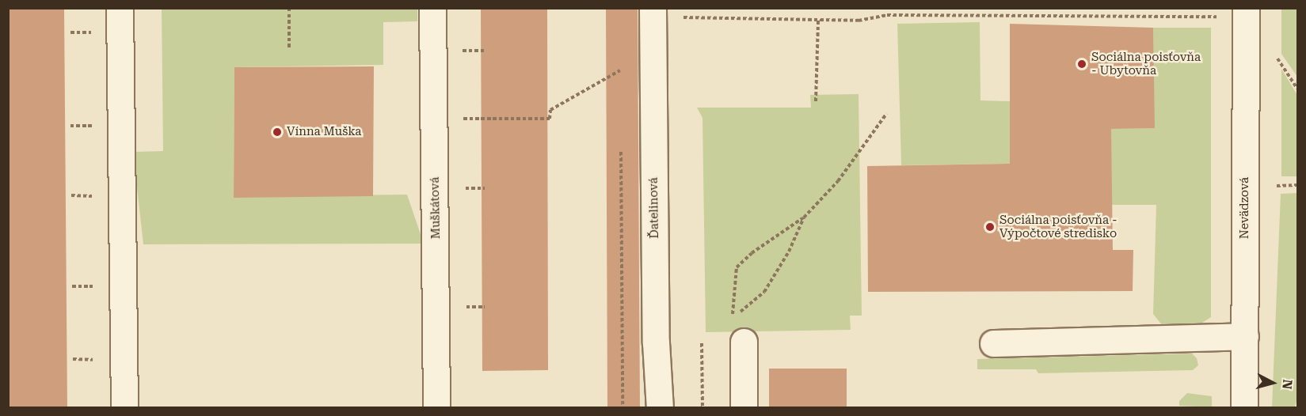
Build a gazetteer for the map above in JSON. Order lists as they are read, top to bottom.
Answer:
{
  "streets": {
    "street": ["Muškátová", "Ďatelinová", "Nevädzová"]
  },
  "places": ["Sociálna poisťovňa - Ubytovňa", "Vínna Muška", "Sociálna poisťovňa - Výpočtové stredisko"],
  "north": "right"
}
